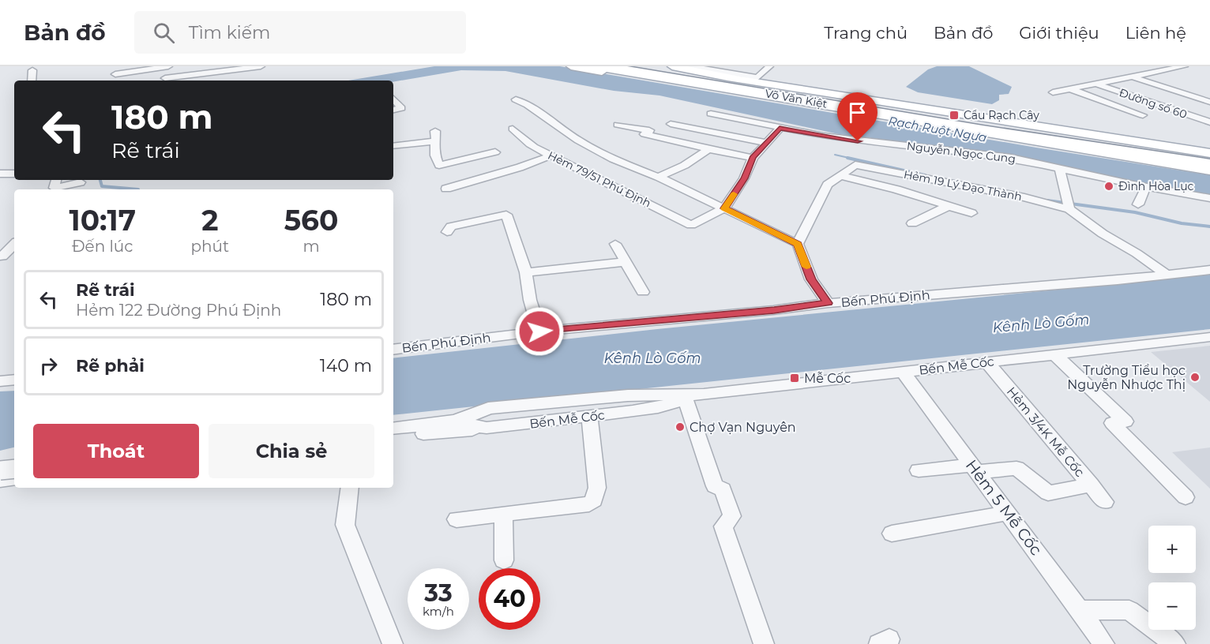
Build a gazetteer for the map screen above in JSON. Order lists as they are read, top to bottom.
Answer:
{
  "streets": {
    "highway": ["Võ Văn Kiệt"],
    "street": [
      "Đường số 60",
      "Nguyễn Ngọc Cung",
      "Hẻm 79/51 Phú Định",
      "Hẻm 19 Lý Đạo Thành",
      "Bến Phú Định",
      "Bến Mễ Cốc",
      "Hẻm 3/4K Mễ Cốc",
      "Hẻm 5 Mễ Cốc"
    ]
  },
  "crossings": [
    ["Bến Mễ Cốc", "Hẻm 3/4K Mễ Cốc"],
    ["Bến Mễ Cốc", "Hẻm 5 Mễ Cốc"]
  ],
  "water": ["Rạch Ruột Ngựa", "Kênh Lò Gốm"],
  "places": {
    "transit": ["Cầu Rạch Cây", "Mễ Cốc"],
    "other": ["Đình Hòa Lục", "Trường Tiểu học Nguyễn Nhược Thị", "Chợ Vạn Nguyên"]
  },
  "page": {
    "header": "Bản đồ",
    "search": "Tìm kiếm",
    "nav": [
      "Trang chủ",
      "Bản đồ",
      "Giới thiệu",
      "Liên hệ"
    ],
    "turn": ["180 m", "Rẽ trái"],
    "eta": [
      "10:17",
      "Đến lúc",
      "2",
      "phút",
      "560",
      "m"
    ],
    "list": [
      {
        "name": "Rẽ trái",
        "note": "Hẻm 122 Đường Phú Định",
        "value": "180 m"
      },
      {
        "name": "Rẽ phải",
        "value": "140 m"
      }
    ],
    "buttons": ["Thoát", "Chia sẻ"],
    "map_buttons": ["+", "−"],
    "speed": "33 km/h",
    "limit": "40"
  }
}
